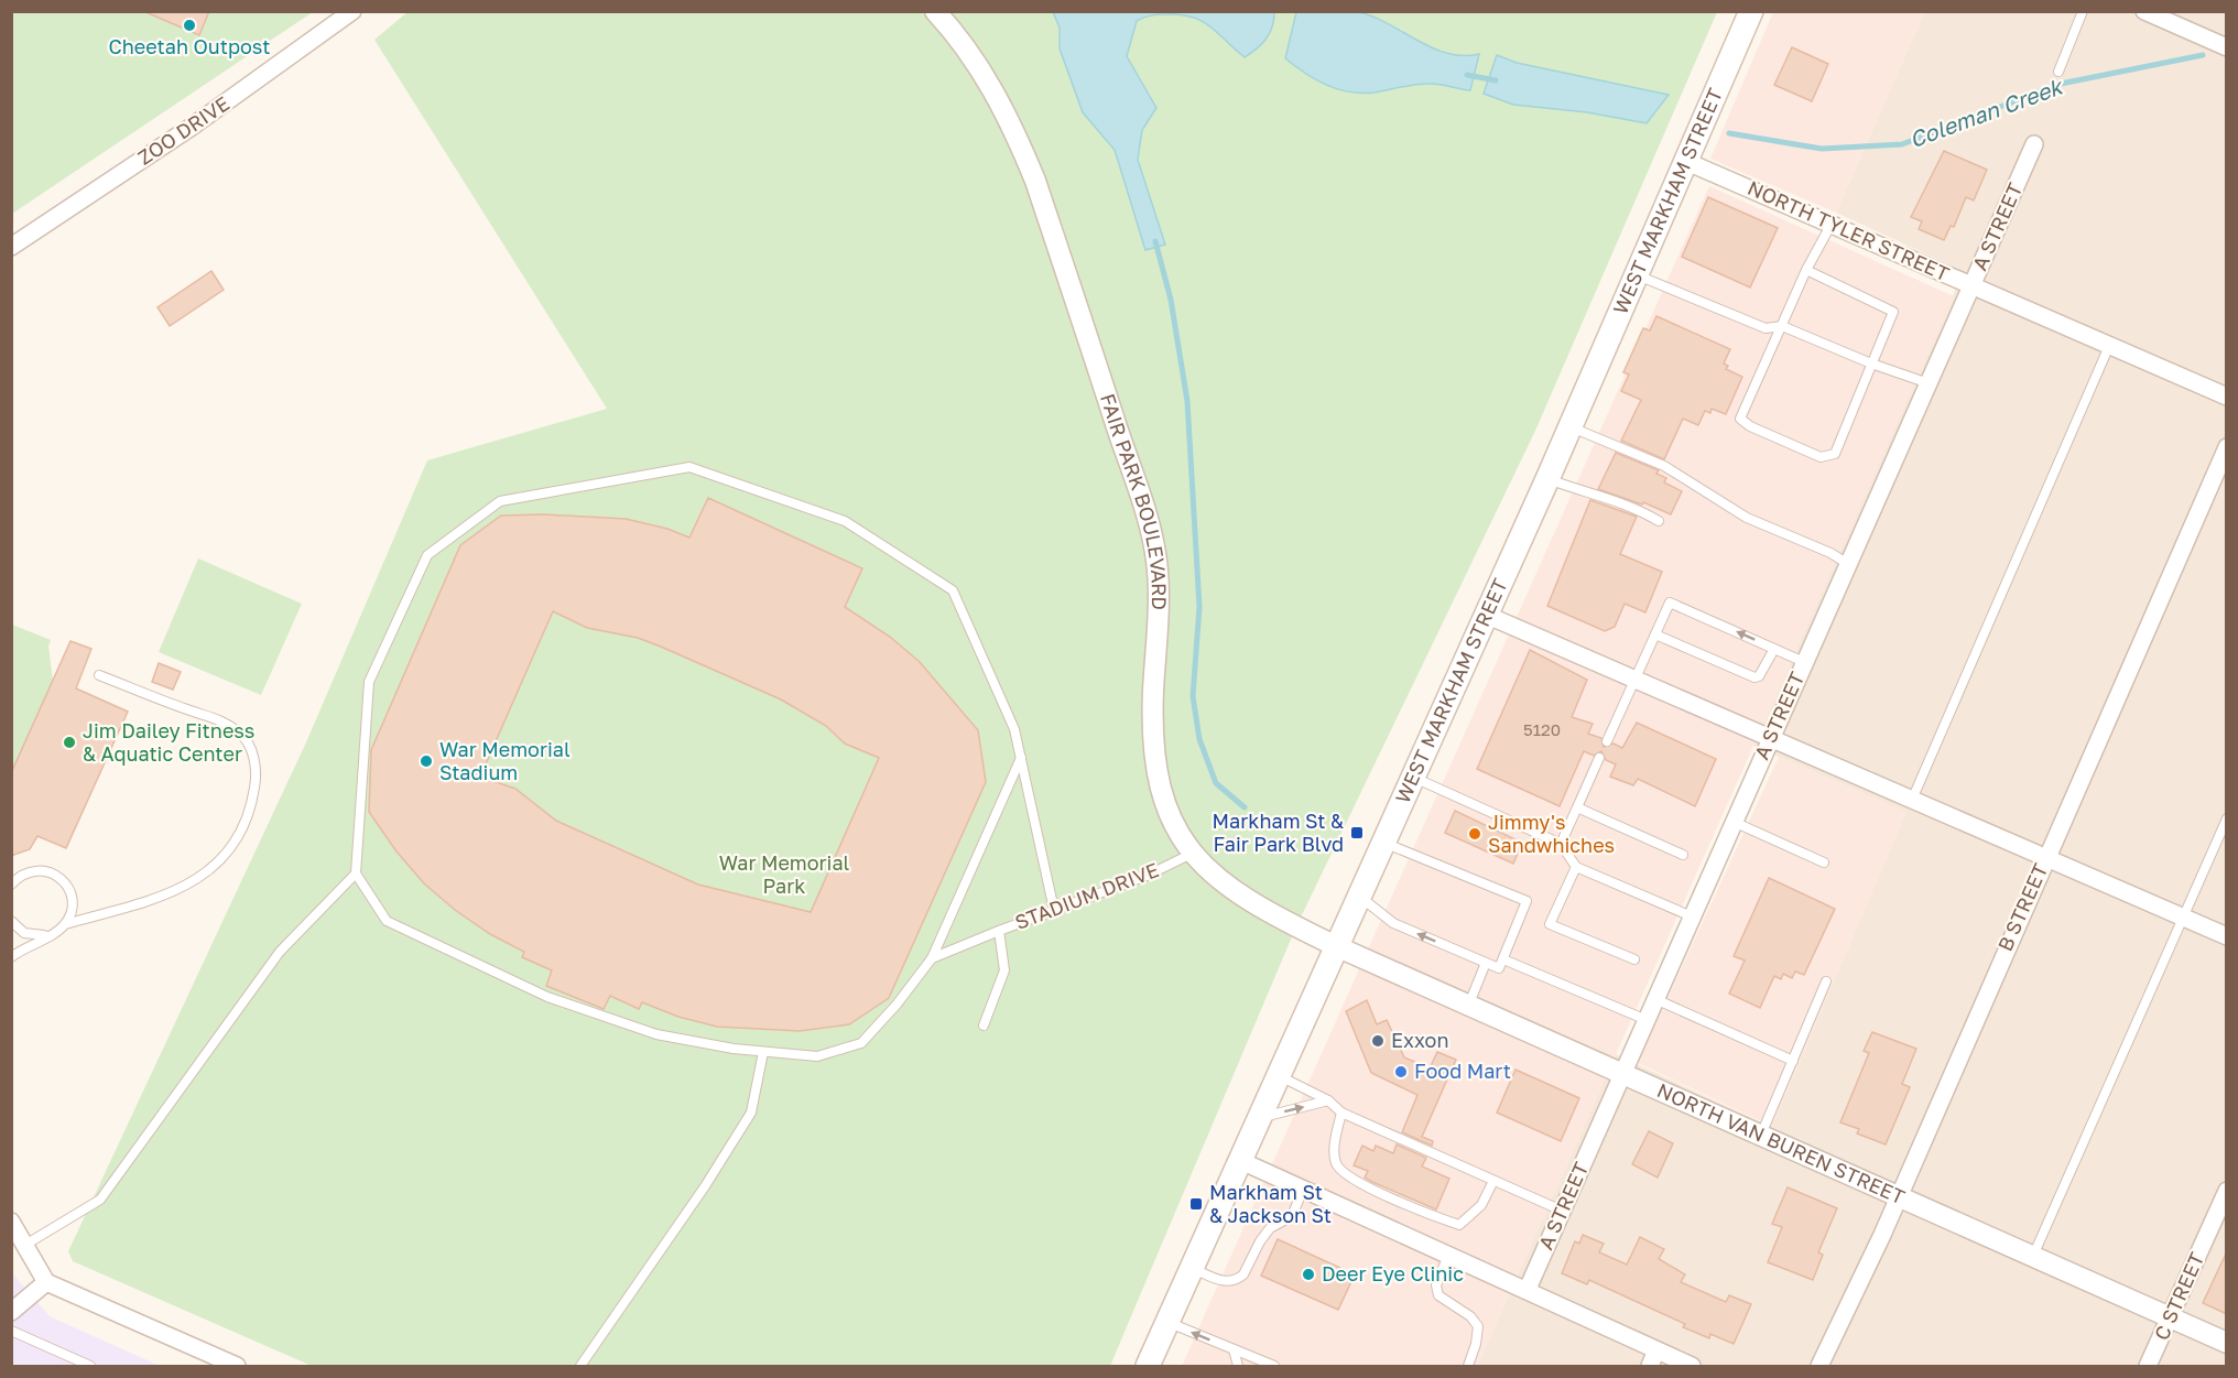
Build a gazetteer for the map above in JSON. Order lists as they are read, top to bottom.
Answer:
{
  "streets": {
    "main road": ["WEST MARKHAM STREET"],
    "street": [
      "ZOO DRIVE",
      "A STREET",
      "NORTH TYLER STREET",
      "FAIR PARK BOULEVARD",
      "B STREET",
      "NORTH VAN BUREN STREET",
      "C STREET"
    ],
    "lane": ["STADIUM DRIVE"]
  },
  "crossings": [
    ["WEST MARKHAM STREET", "NORTH TYLER STREET"],
    ["WEST MARKHAM STREET", "FAIR PARK BOULEVARD"],
    ["WEST MARKHAM STREET", "NORTH VAN BUREN STREET"],
    ["A STREET", "NORTH TYLER STREET"],
    ["A STREET", "NORTH VAN BUREN STREET"],
    ["FAIR PARK BOULEVARD", "STADIUM DRIVE"],
    ["FAIR PARK BOULEVARD", "NORTH VAN BUREN STREET"],
    ["B STREET", "NORTH VAN BUREN STREET"],
    ["NORTH VAN BUREN STREET", "C STREET"]
  ],
  "water": ["Coleman Creek"],
  "parks": ["War Memorial Park"],
  "places": {
    "other": [
      "Cheetah Outpost",
      "Jim Dailey Fitness & Aquatic Center",
      "War Memorial Stadium",
      "Jimmy's Sandwhiches",
      "Exxon",
      "Food Mart",
      "Deer Eye Clinic"
    ],
    "transit": ["Markham St & Fair Park Blvd", "Markham St & Jackson St"]
  },
  "house_numbers": ["5120"]
}
